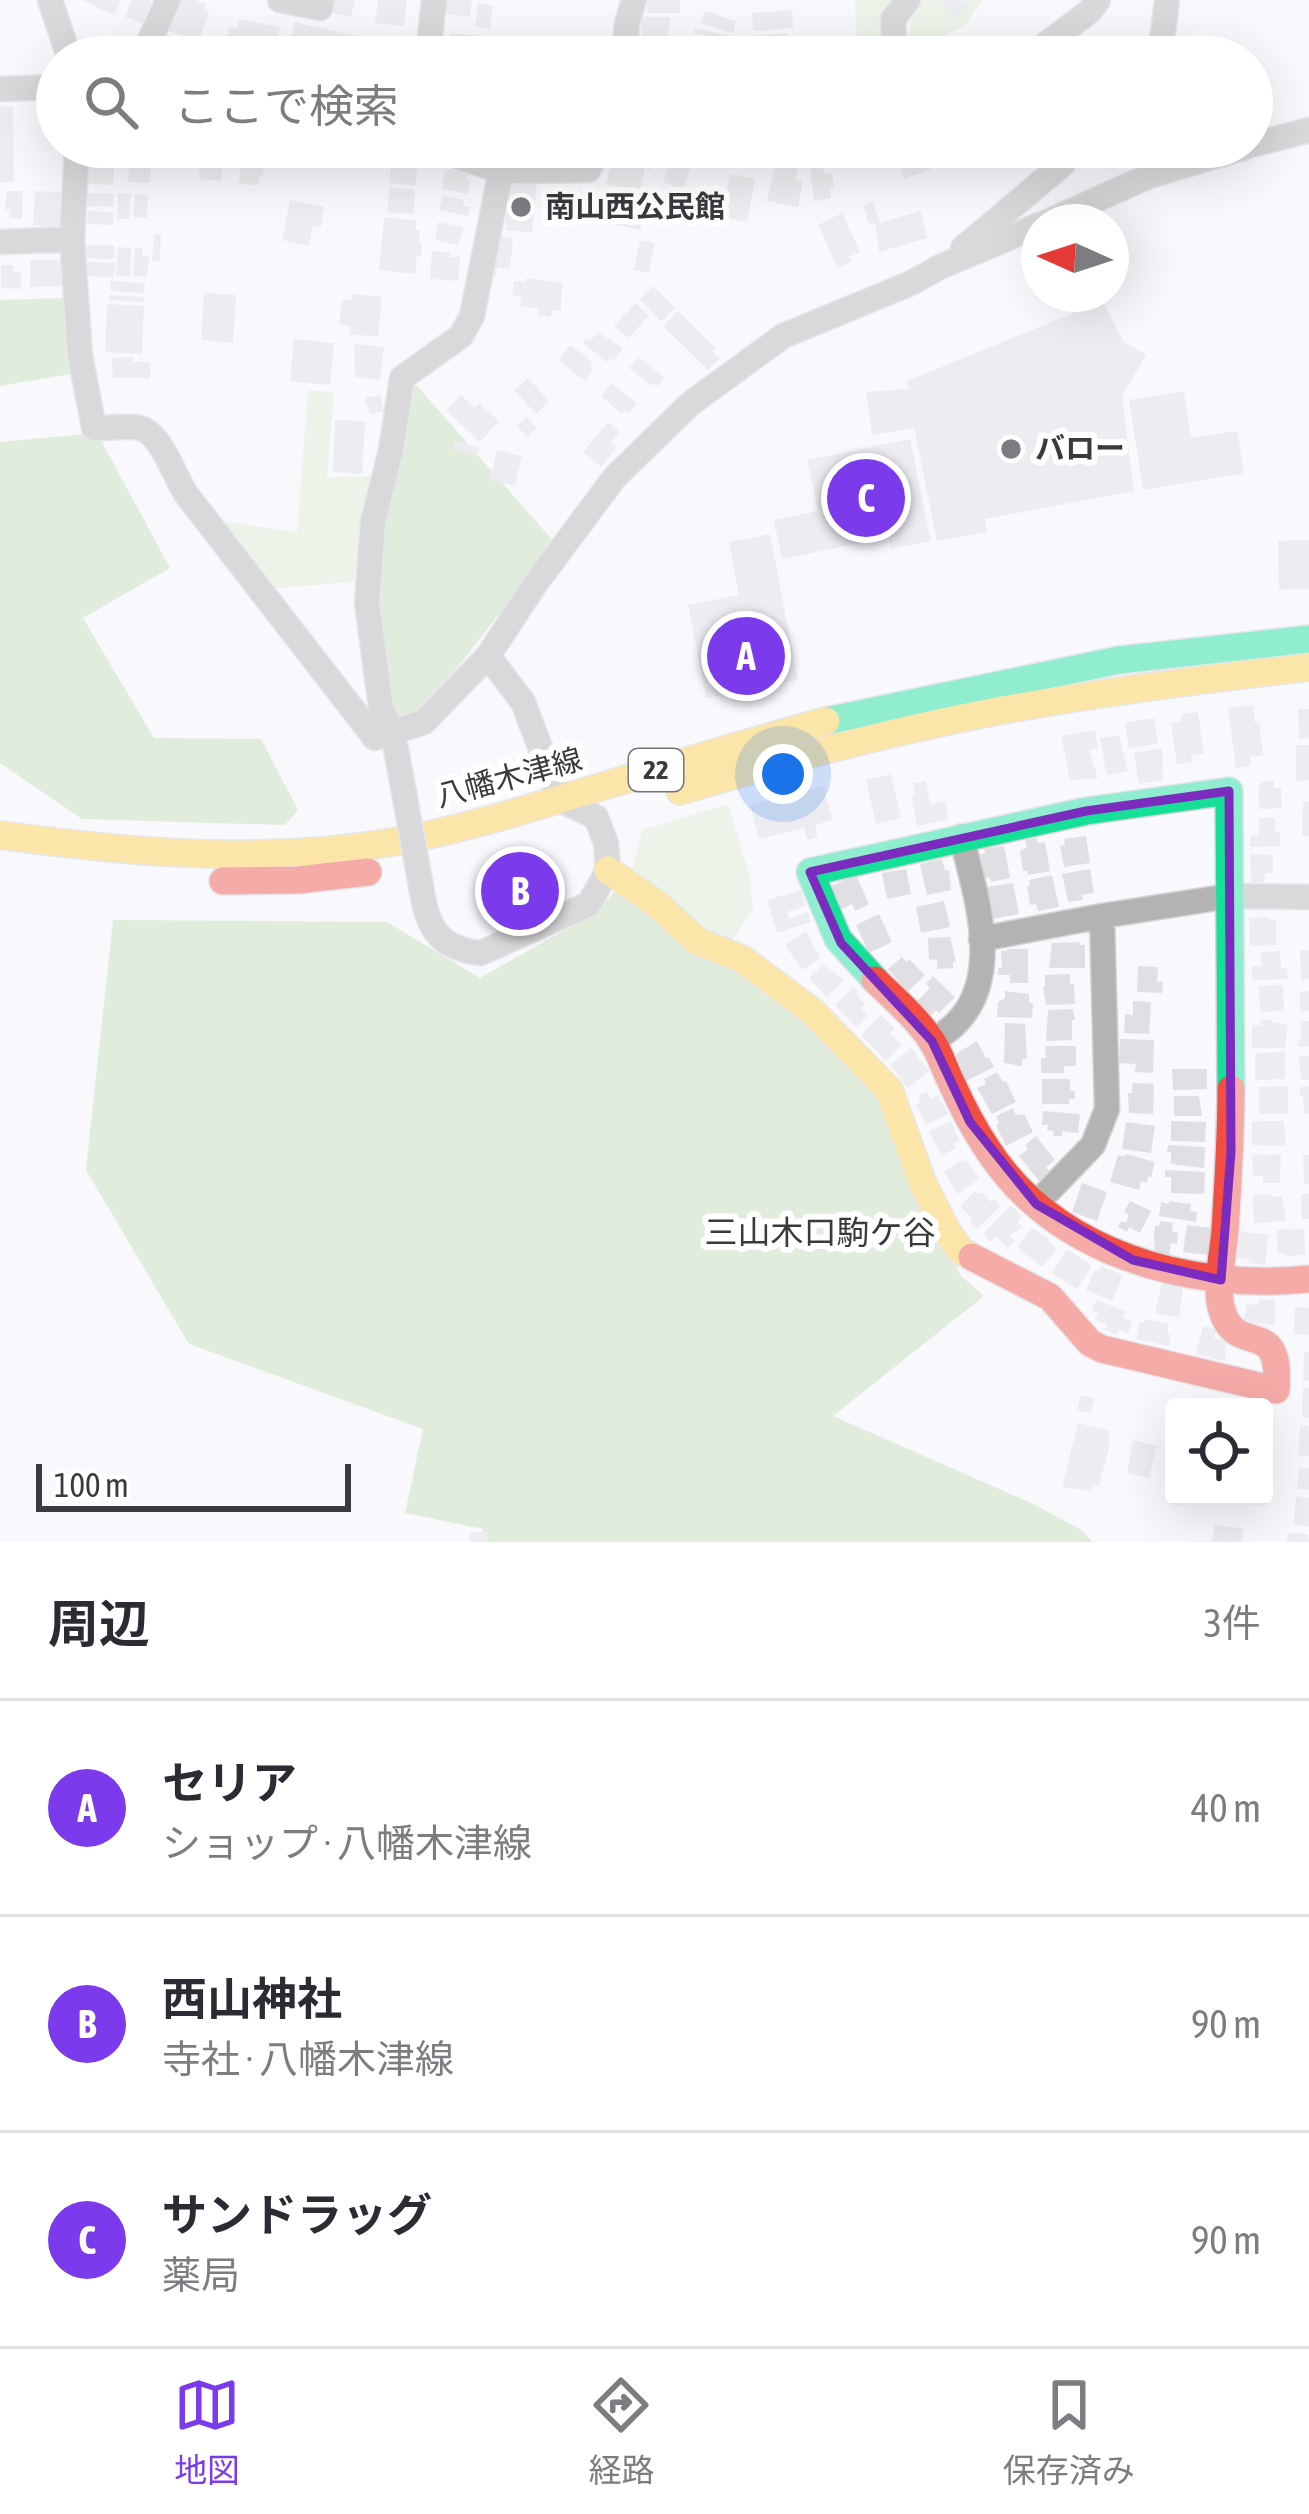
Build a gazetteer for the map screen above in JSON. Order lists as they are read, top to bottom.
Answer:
{
  "streets": {
    "street": ["22", "八幡木津線"]
  },
  "districts": ["三山木口駒ケ谷"],
  "places": ["南山西公民館", "バロー"],
  "scale_bar": "100 m",
  "north": "left",
  "page": {
    "search": "ここで検索",
    "pins": ["C", "A", "B"],
    "scale": "100 m",
    "heading": ["周辺", "3件"],
    "list": [
      {
        "mark": "A",
        "name": "セリア",
        "note": "ショップ · 八幡木津線",
        "value": "40 m"
      },
      {
        "mark": "B",
        "name": "西山神社",
        "note": "寺社 · 八幡木津線",
        "value": "90 m"
      },
      {
        "mark": "C",
        "name": "サンドラッグ",
        "note": "薬局",
        "value": "90 m"
      }
    ],
    "nav": ["地図", "経路", "保存済み"]
  }
}
